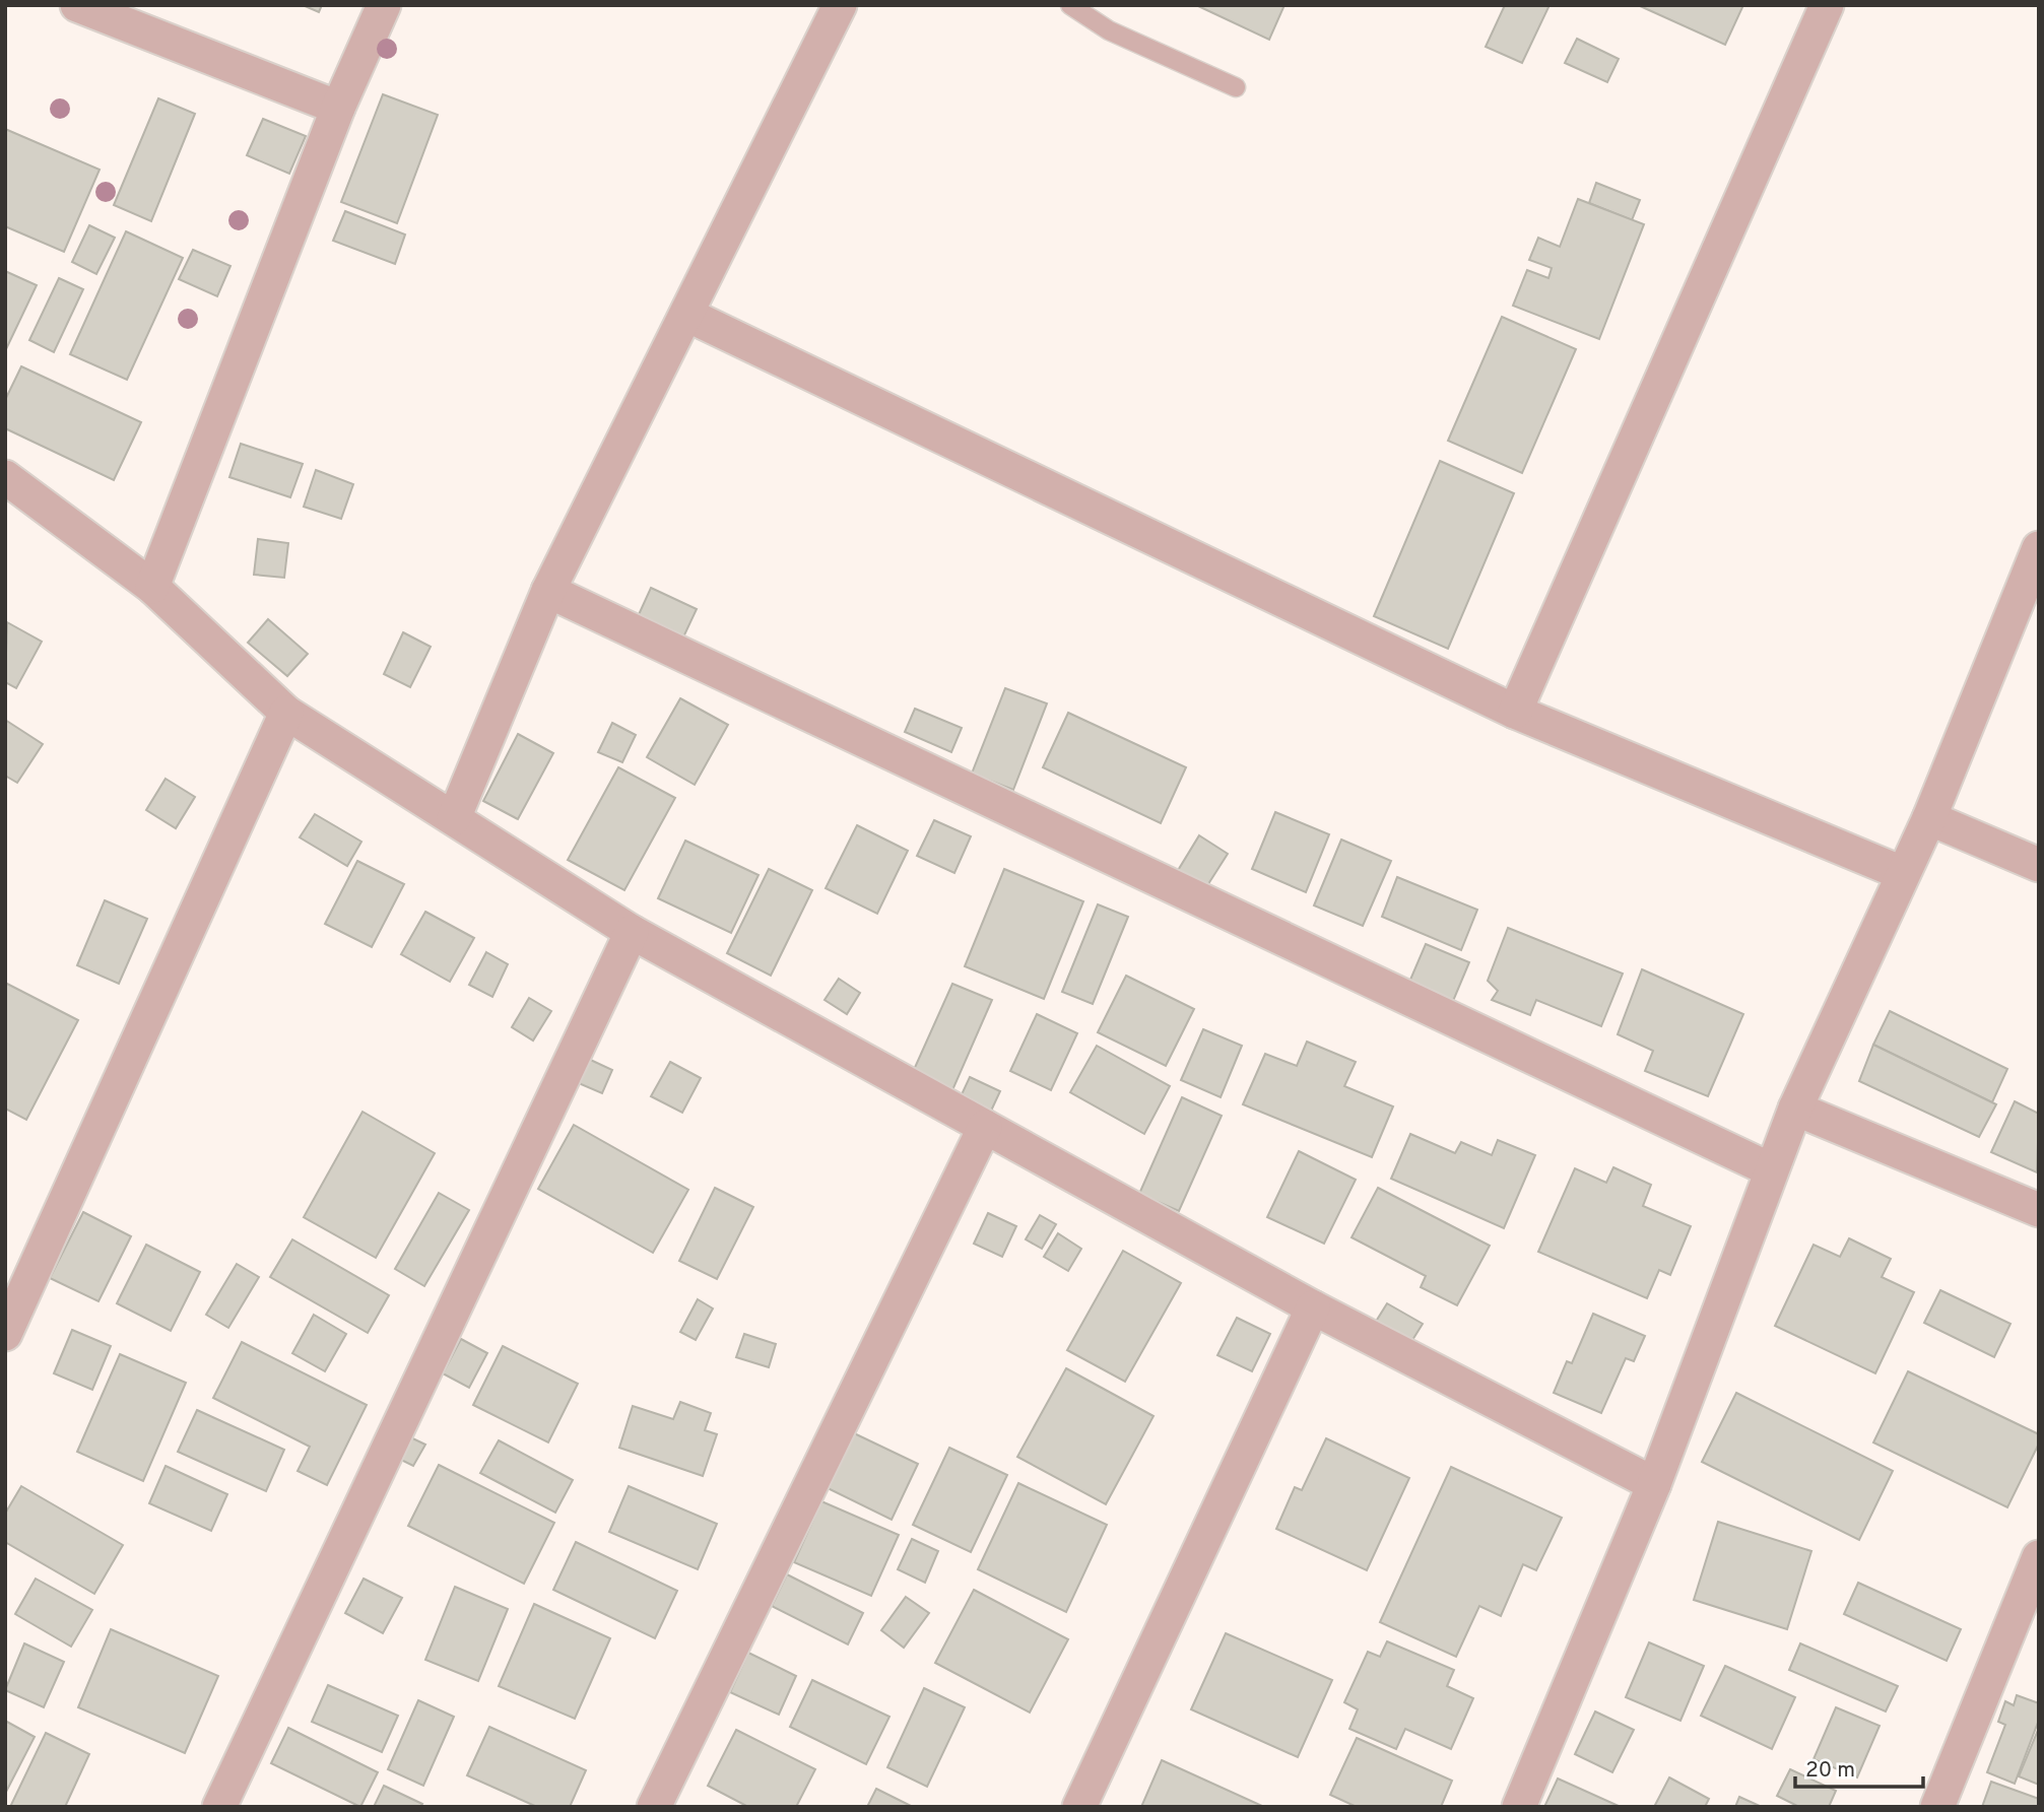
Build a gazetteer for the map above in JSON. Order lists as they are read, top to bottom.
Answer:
{
  "scale_bar": "20 m"
}
